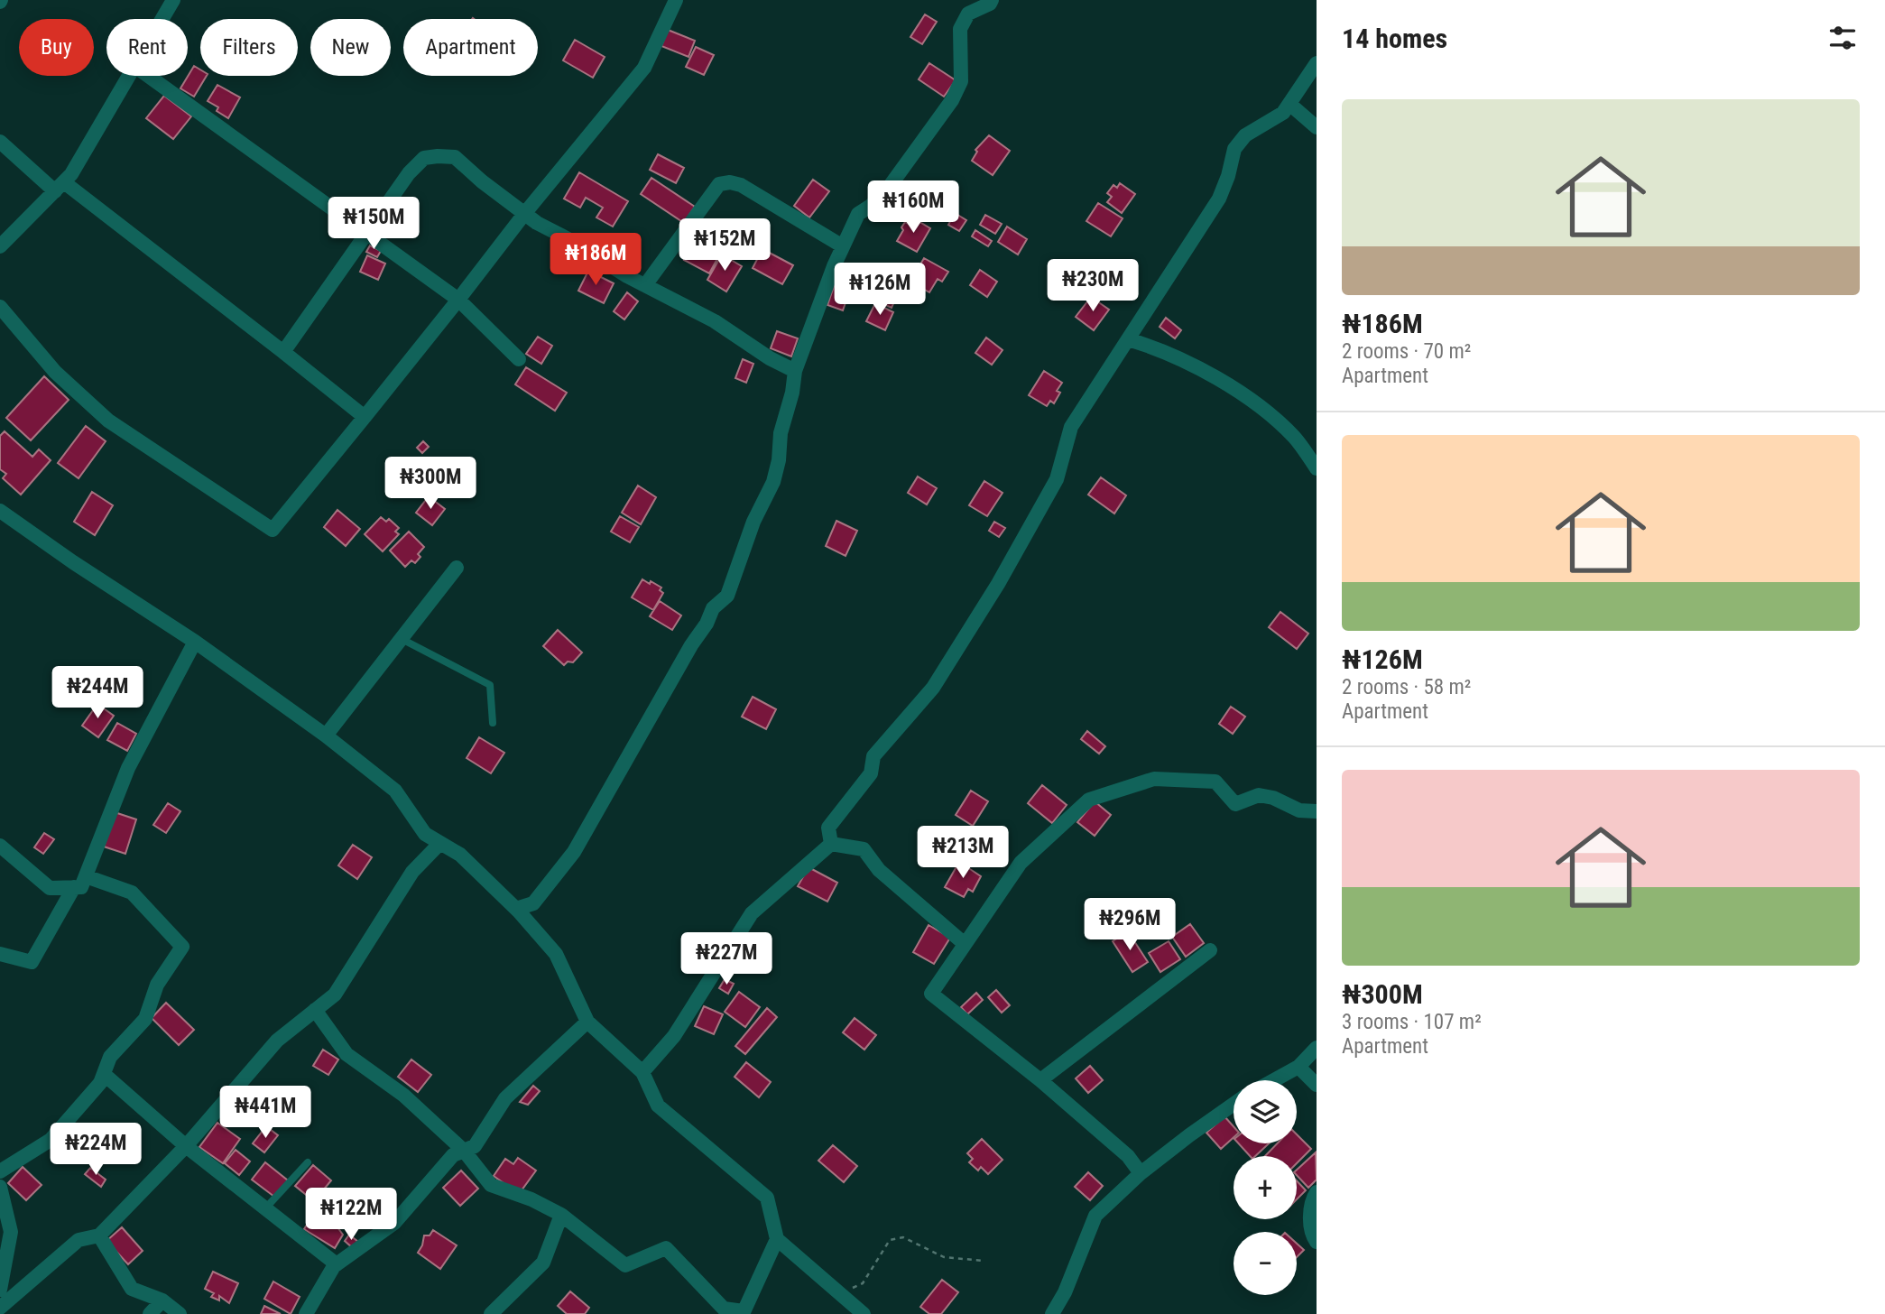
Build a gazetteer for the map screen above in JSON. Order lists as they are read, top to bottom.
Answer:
{
  "page": {
    "heading": "14 homes",
    "chip": [
      "Buy",
      "Rent",
      "Filters",
      "New",
      "Apartment"
    ],
    "list": [
      {
        "name": "₦186M",
        "note": "2 rooms · 70 m² · Apartment"
      },
      {
        "name": "₦126M",
        "note": "2 rooms · 58 m² · Apartment"
      },
      {
        "name": "₦300M",
        "note": "3 rooms · 107 m² · Apartment"
      }
    ],
    "price": [
      "₦160M",
      "₦150M",
      "₦152M",
      "₦186M",
      "₦230M",
      "₦126M",
      "₦300M",
      "₦244M",
      "₦213M",
      "₦296M",
      "₦227M",
      "₦441M",
      "₦224M",
      "₦122M"
    ],
    "map_buttons": ["+", "−"]
  }
}
